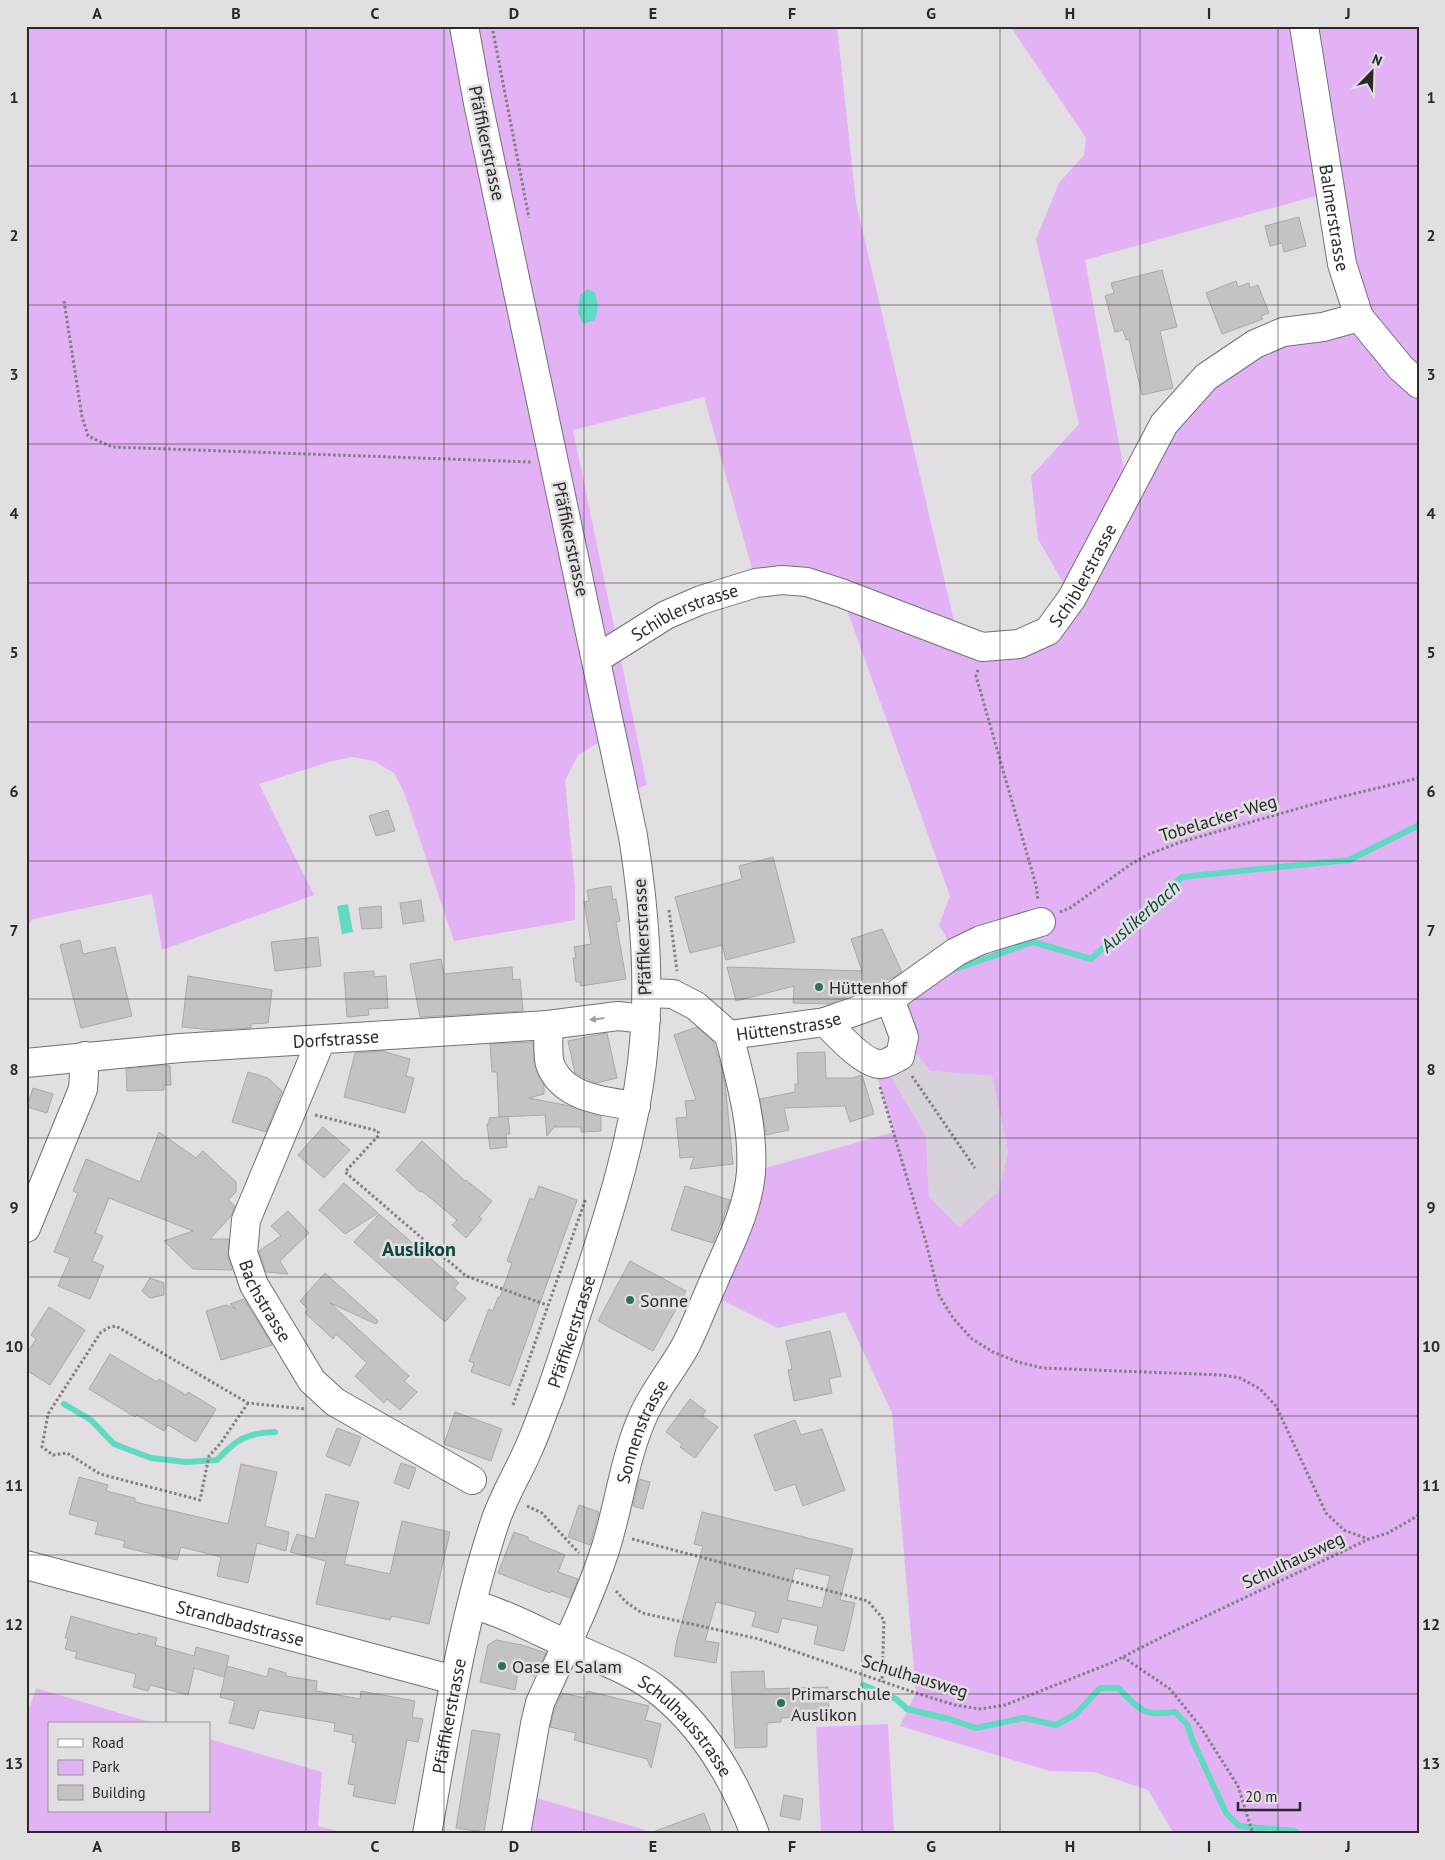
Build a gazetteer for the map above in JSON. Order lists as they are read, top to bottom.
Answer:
{
  "streets": {
    "street": [
      "Pfäffikerstrasse",
      "Balmerstrasse",
      "Schiblerstrasse",
      "Hüttenstrasse",
      "Dorfstrasse",
      "Bachstrasse",
      "Sonnenstrasse",
      "Strandbadstrasse",
      "Schulhausstrasse"
    ],
    "path": ["Tobelacker-Weg", "Schulhausweg"]
  },
  "crossings": [
    ["Pfäffikerstrasse", "Schiblerstrasse"],
    ["Pfäffikerstrasse", "Hüttenstrasse"],
    ["Pfäffikerstrasse", "Dorfstrasse"],
    ["Pfäffikerstrasse", "Schulhausweg"],
    ["Pfäffikerstrasse", "Strandbadstrasse"],
    ["Pfäffikerstrasse", "Schulhausstrasse"],
    ["Balmerstrasse", "Schiblerstrasse"],
    ["Tobelacker-Weg", "Hüttenstrasse"],
    ["Hüttenstrasse", "Dorfstrasse"],
    ["Hüttenstrasse", "Sonnenstrasse"],
    ["Dorfstrasse", "Bachstrasse"],
    ["Sonnenstrasse", "Schulhausweg"],
    ["Sonnenstrasse", "Schulhausstrasse"]
  ],
  "districts": ["Auslikon"],
  "water": ["Auslikerbach"],
  "places": [
    "Hüttenhof",
    "Sonne",
    "Oase El Salam",
    "Primarschule Auslikon"
  ],
  "legend": ["Road", "Park", "Building"],
  "scale_bar": "20 m",
  "north": "top right",
  "grid": {
    "columns": [
      "A",
      "B",
      "C",
      "D",
      "E",
      "F",
      "G",
      "H",
      "I",
      "J"
    ],
    "rows": [
      "1",
      "2",
      "3",
      "4",
      "5",
      "6",
      "7",
      "8",
      "9",
      "10",
      "11",
      "12",
      "13"
    ]
  }
}
